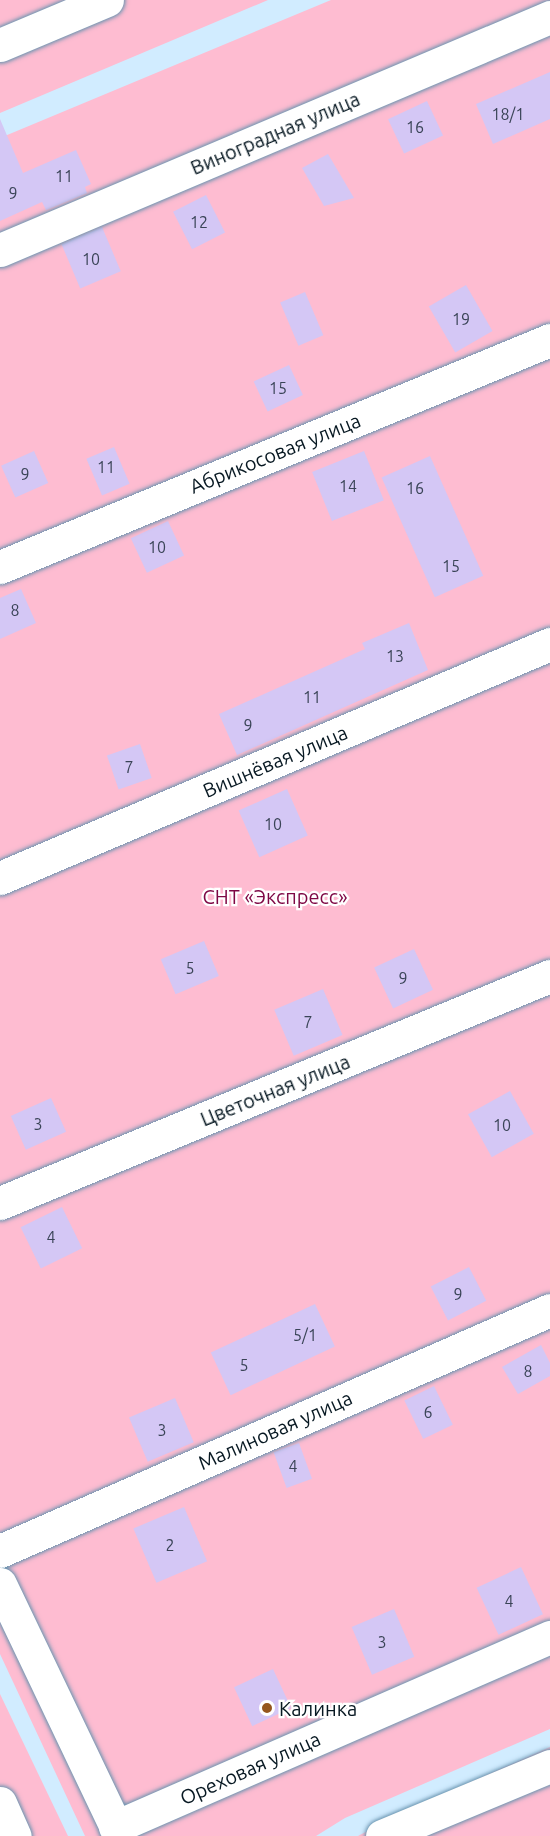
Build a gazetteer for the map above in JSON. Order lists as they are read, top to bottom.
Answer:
{
  "streets": {
    "street": [
      "Виноградная улица",
      "Абрикосовая улица",
      "Вишнёвая улица",
      "Цветочная улица",
      "Малиновая улица",
      "Ореховая улица"
    ]
  },
  "parks": ["СНТ «Экспресс»"],
  "places": ["Калинка"],
  "house_numbers": [
    "18/1",
    "16",
    "11",
    "9",
    "12",
    "10",
    "19",
    "15",
    "11",
    "9",
    "14",
    "16",
    "10",
    "15",
    "8",
    "13",
    "11",
    "9",
    "7",
    "10",
    "5",
    "9",
    "7",
    "3",
    "10",
    "4",
    "9",
    "5/1",
    "5",
    "8",
    "6",
    "3",
    "4",
    "2",
    "4",
    "3"
  ]
}
